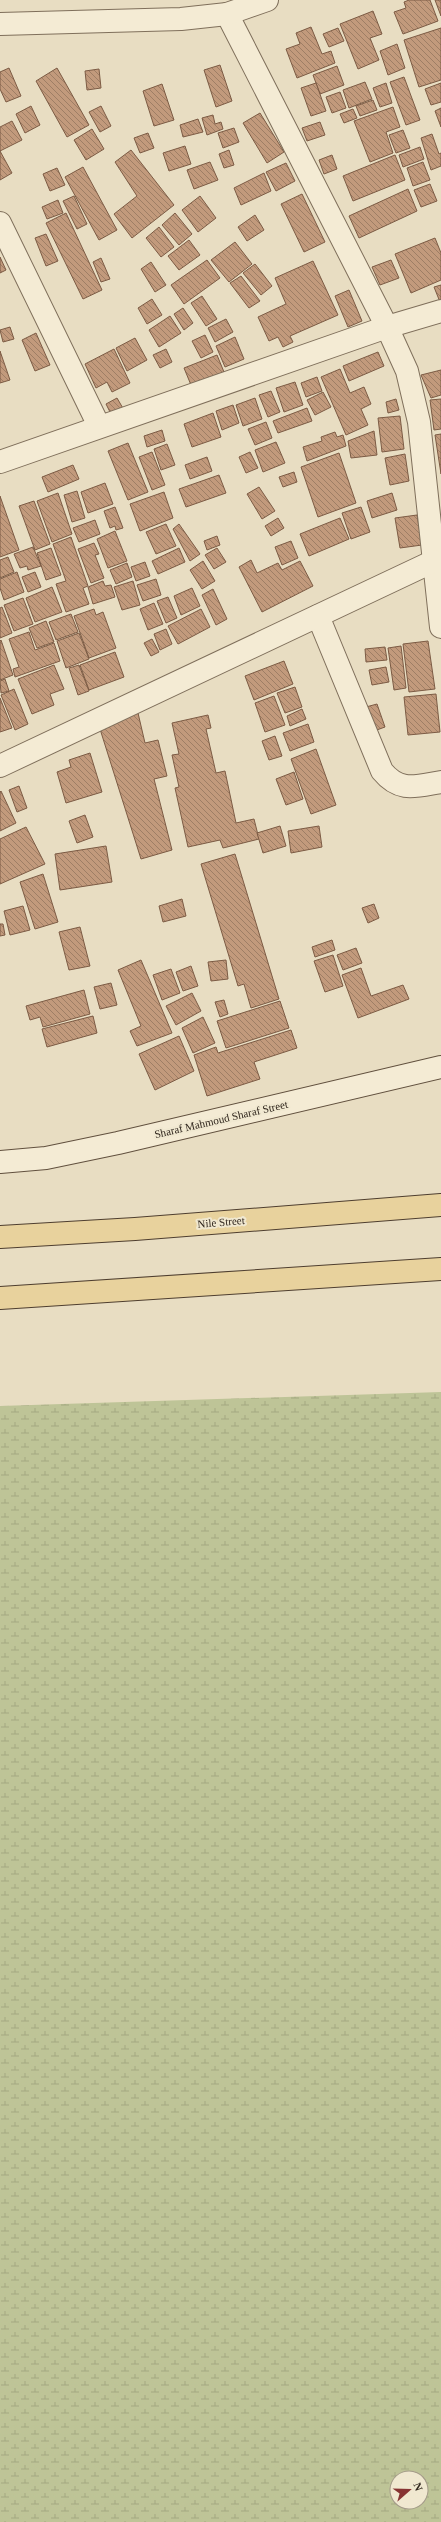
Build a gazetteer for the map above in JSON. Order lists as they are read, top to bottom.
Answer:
{
  "streets": {
    "main road": ["Nile Street"],
    "street": ["Sharaf Mahmoud Sharaf Street"]
  },
  "north": "right"
}
